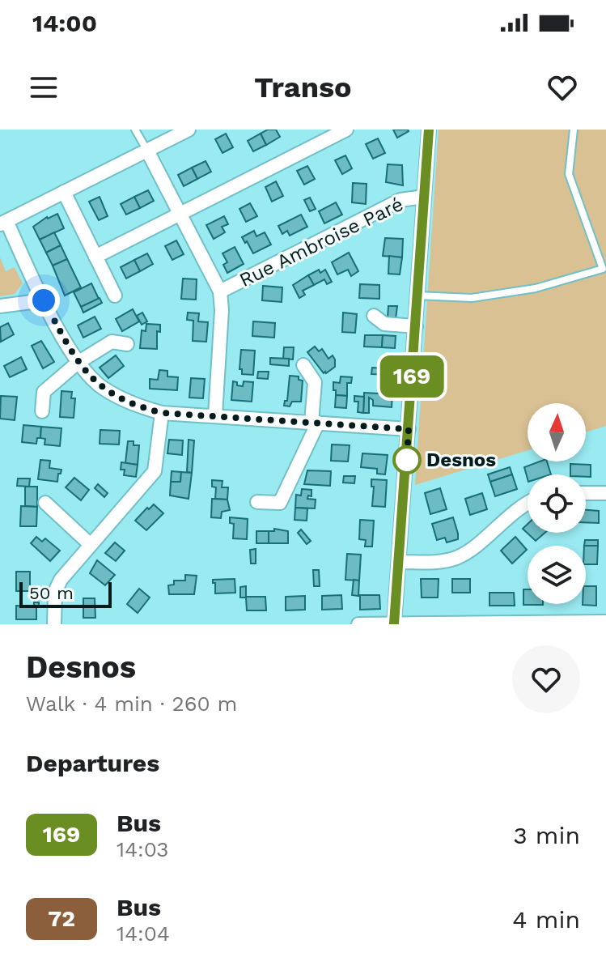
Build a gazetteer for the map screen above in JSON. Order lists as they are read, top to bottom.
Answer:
{
  "streets": {
    "street": ["Rue Ambroise Paré"]
  },
  "places": ["Desnos"],
  "lines": ["bus line 169"],
  "scale_bar": "50 m",
  "north": "top",
  "page": {
    "status": "14:00",
    "header": "Transo",
    "on_map": "169",
    "scale": "50 m",
    "heading": [
      ["Desnos", "Walk · 4 min · 260 m"],
      "Departures"
    ],
    "list": [
      {
        "mark": "169",
        "name": "Bus",
        "note": "14:03",
        "value": "3 min"
      },
      {
        "mark": "72",
        "name": "Bus",
        "note": "14:04",
        "value": "4 min"
      }
    ]
  }
}
